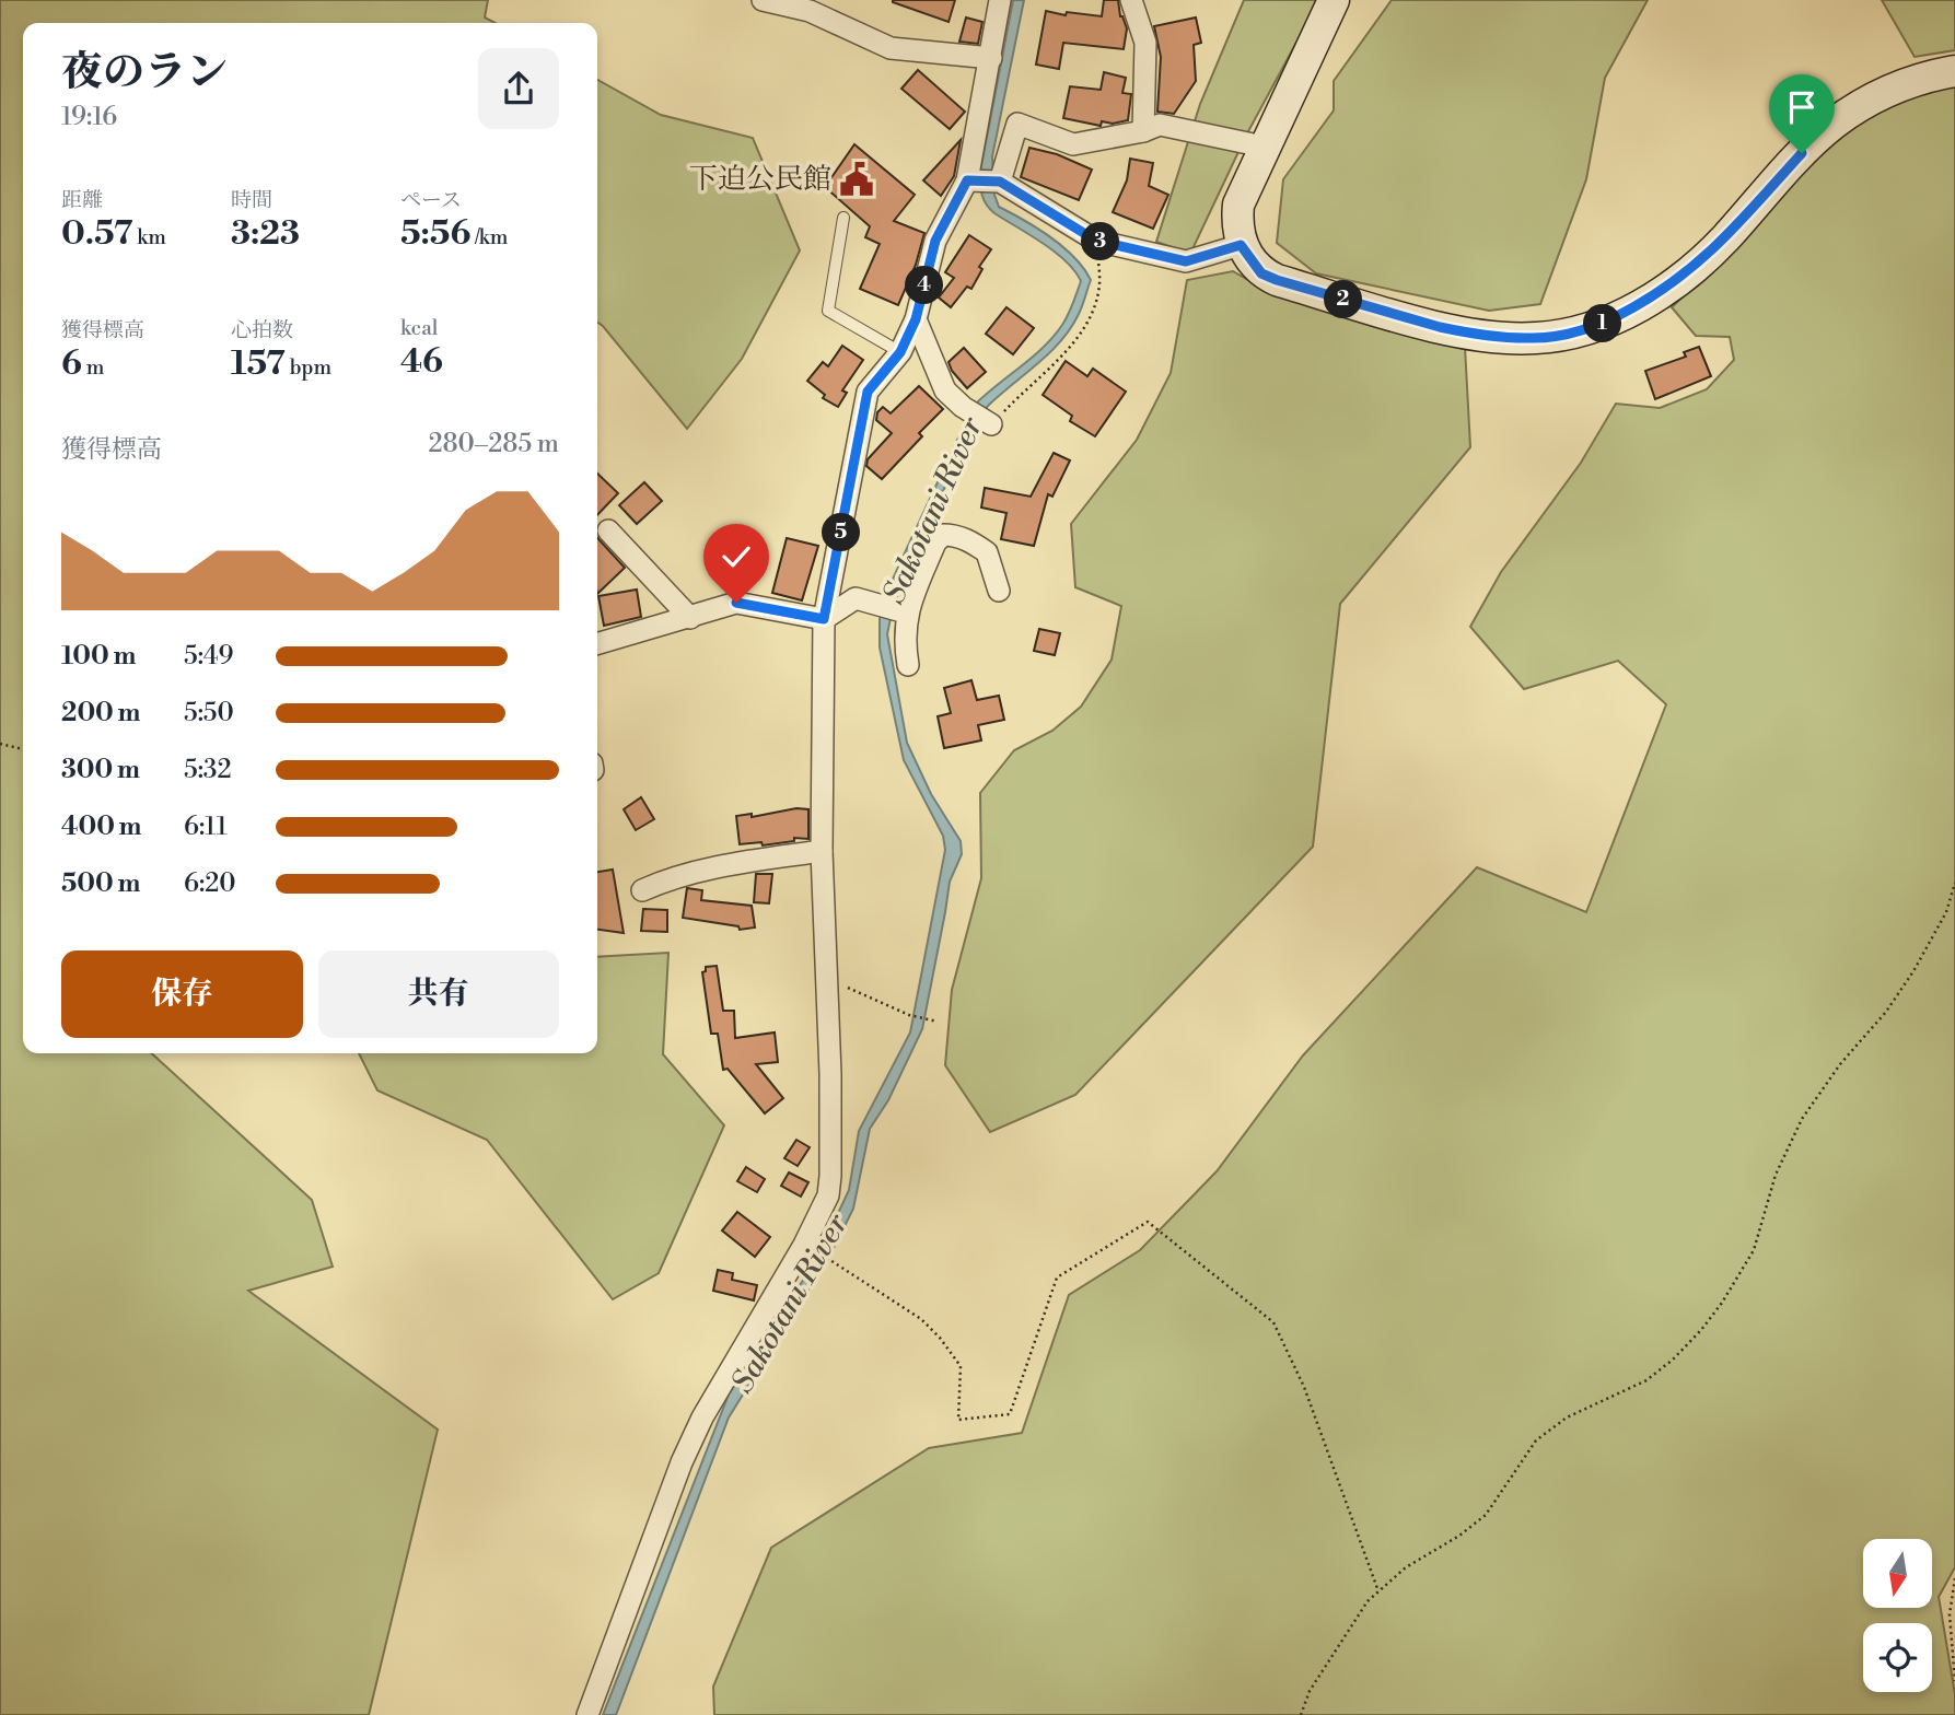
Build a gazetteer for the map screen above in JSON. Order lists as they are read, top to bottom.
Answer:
{
  "water": ["Sakotani River"],
  "places": {
    "public building": ["下迫公民館"]
  },
  "north": "bottom",
  "page": {
    "heading": ["夜のラン", "19:16"],
    "stats": [
      ["距離", "0.57 km"],
      ["時間", "3:23"],
      ["ペース", "5:56 /km"],
      ["獲得標高", "6 m"],
      ["心拍数", "157 bpm"],
      ["kcal", "46"]
    ],
    "pins": [
      "3",
      "4",
      "2",
      "1",
      "5"
    ],
    "chart": ["獲得標高", "280–285 m"],
    "list": [
      {
        "name": "100 m",
        "note": "5:49"
      },
      {
        "name": "200 m",
        "note": "5:50"
      },
      {
        "name": "300 m",
        "note": "5:32"
      },
      {
        "name": "400 m",
        "note": "6:11"
      },
      {
        "name": "500 m",
        "note": "6:20"
      }
    ],
    "buttons": ["保存", "共有"]
  }
}
